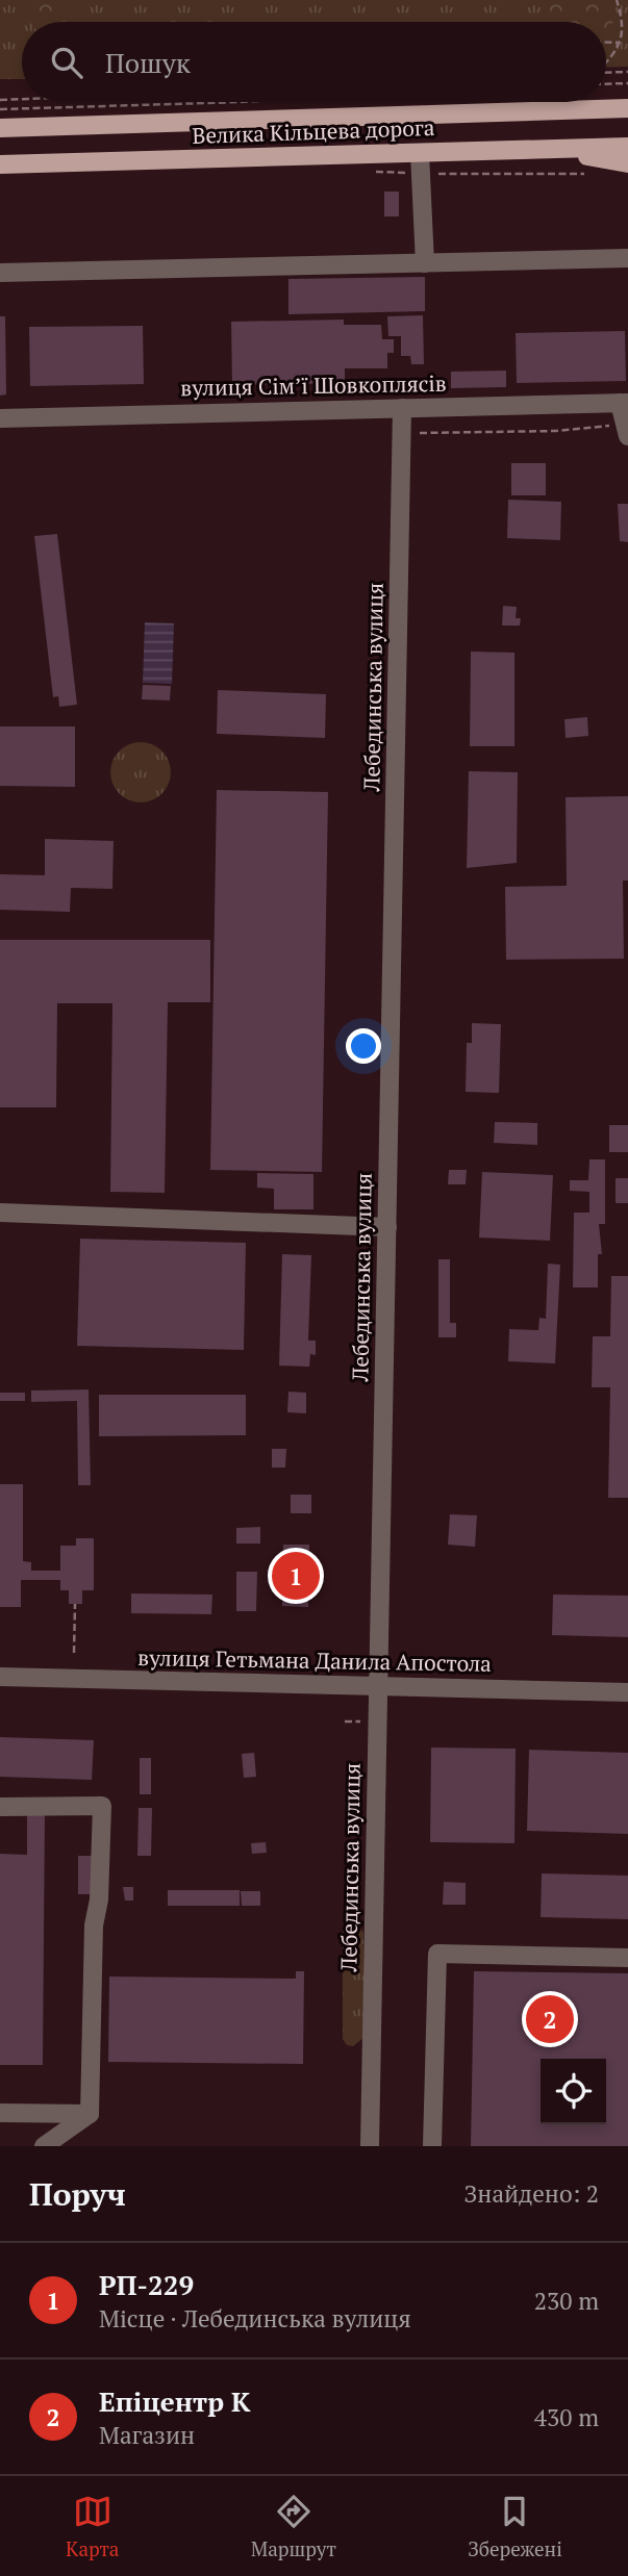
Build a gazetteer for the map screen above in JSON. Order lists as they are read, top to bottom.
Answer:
{
  "streets": {
    "main road": ["Велика Кільцева дорога"],
    "street": ["вулиця Сімʼї Шовкоплясів", "Лебединська вулиця", "вулиця Гетьмана Данила Апостола"]
  },
  "crossings": [
    ["вулиця Сімʼї Шовкоплясів", "Лебединська вулиця"],
    ["Лебединська вулиця", "вулиця Гетьмана Данила Апостола"]
  ],
  "page": {
    "search": "Пошук",
    "pins": ["1", "2"],
    "heading": ["Поруч", "Знайдено: 2"],
    "list": [
      {
        "mark": "1",
        "name": "РП-229",
        "note": "Місце · Лебединська вулиця",
        "value": "230 m"
      },
      {
        "mark": "2",
        "name": "Епіцентр К",
        "note": "Магазин",
        "value": "430 m"
      }
    ],
    "nav": ["Карта", "Маршрут", "Збережені"]
  }
}
